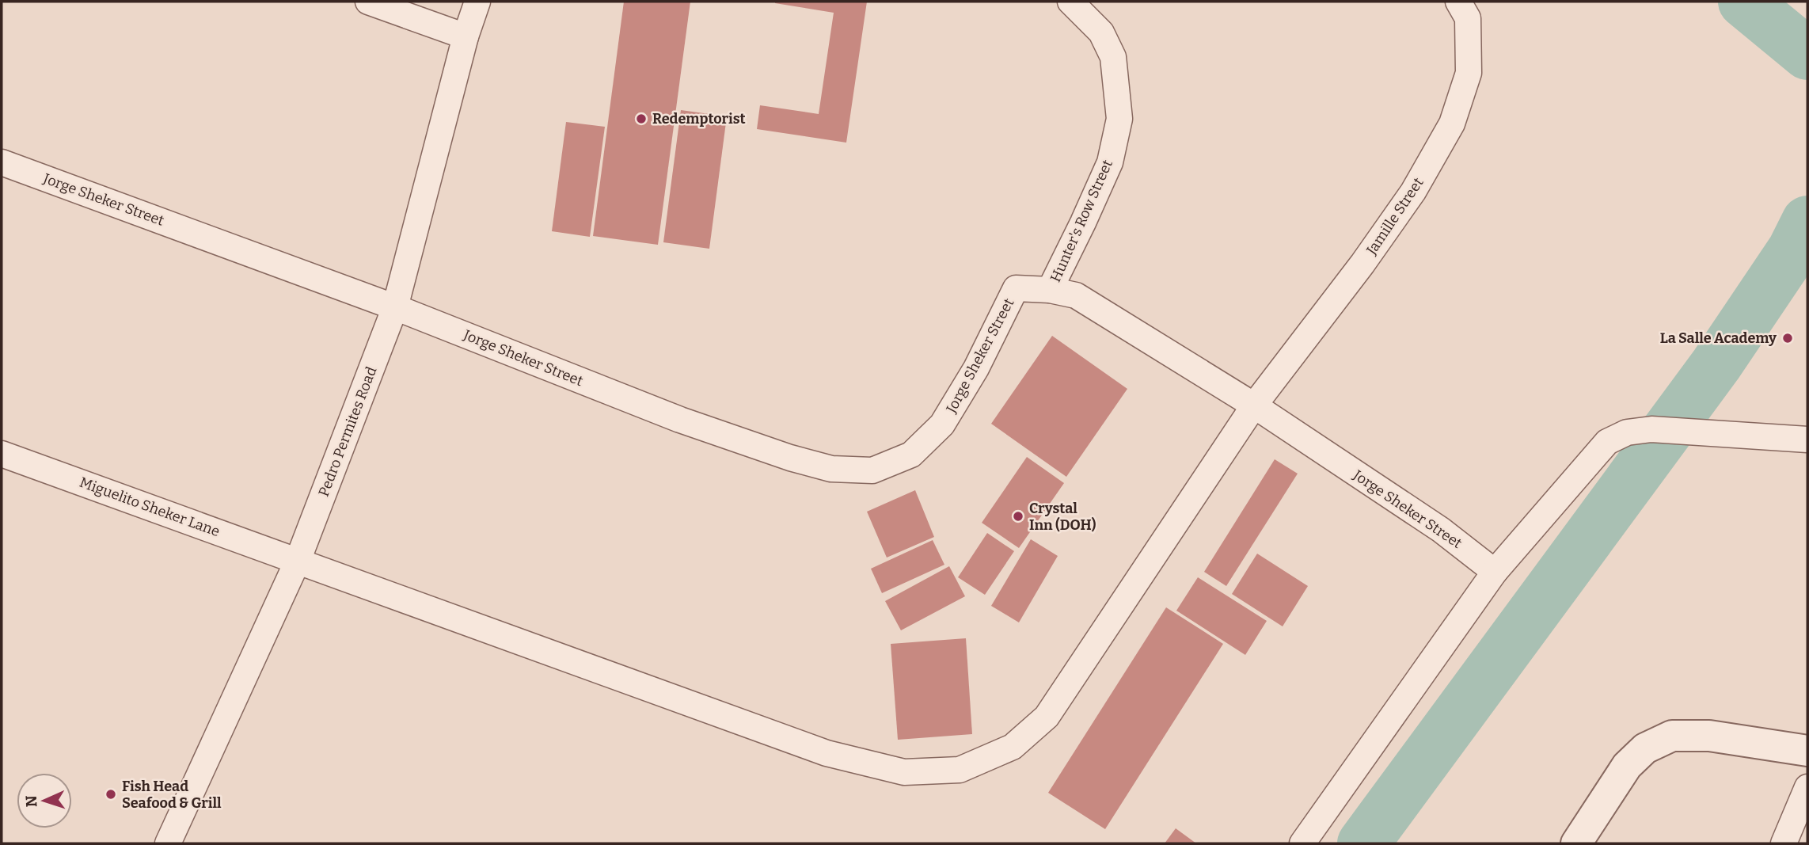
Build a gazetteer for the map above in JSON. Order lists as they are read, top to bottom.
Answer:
{
  "streets": {
    "street": [
      "Jorge Sheker Street",
      "Jamille Street",
      "Hunter's Row Street",
      "Pedro Permites Road",
      "Miguelito Sheker Lane"
    ]
  },
  "crossings": [
    ["Jorge Sheker Street", "Jamille Street"],
    ["Jorge Sheker Street", "Hunter's Row Street"],
    ["Jorge Sheker Street", "Pedro Permites Road"],
    ["Jamille Street", "Pedro Permites Road"],
    ["Jamille Street", "Miguelito Sheker Lane"],
    ["Pedro Permites Road", "Miguelito Sheker Lane"]
  ],
  "places": [
    "Redemptorist",
    "La Salle Academy",
    "Crystal Inn (DOH)",
    "Fish Head Seafood & Grill"
  ],
  "north": "left"
}
